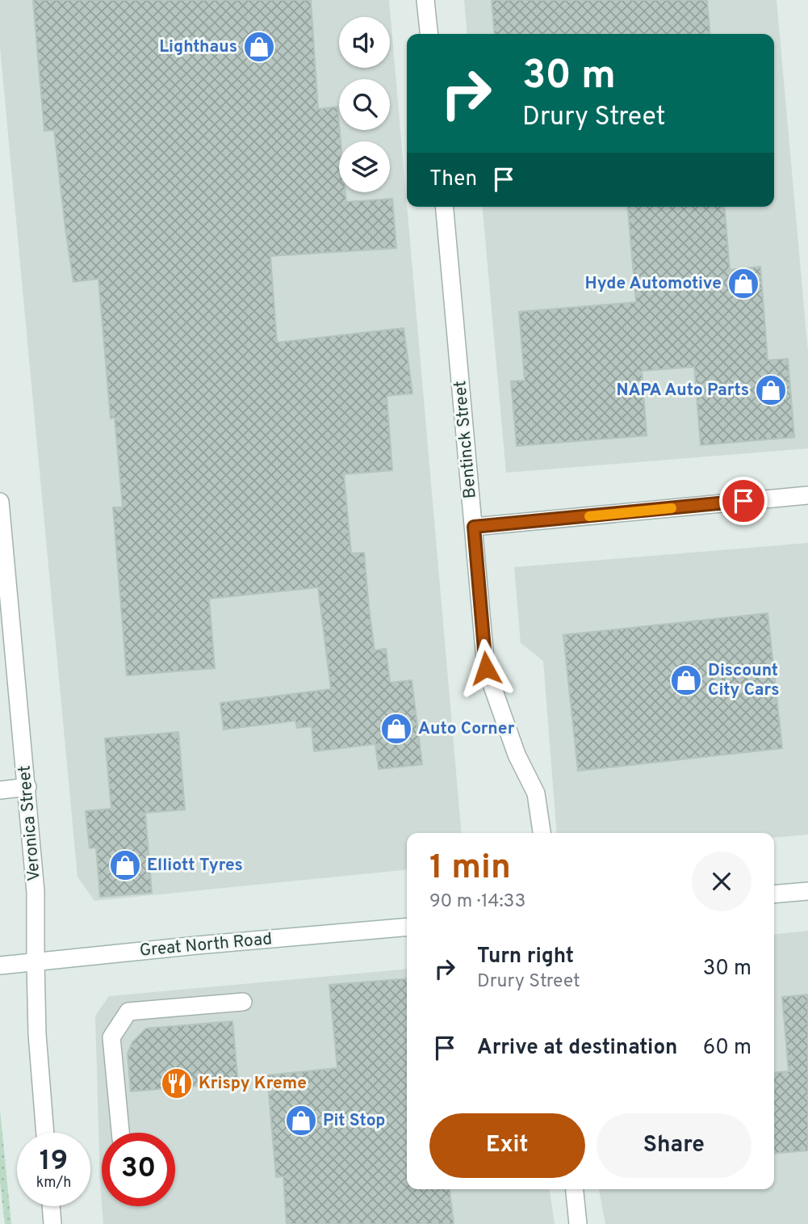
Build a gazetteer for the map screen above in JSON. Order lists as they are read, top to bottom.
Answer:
{
  "streets": {
    "street": ["Bentinck Street", "Veronica Street", "Great North Road"]
  },
  "crossings": [
    ["Veronica Street", "Great North Road"]
  ],
  "places": {
    "shop": [
      "Lighthaus",
      "Hyde Automotive",
      "NAPA Auto Parts",
      "Discount City Cars",
      "Auto Corner",
      "Elliott Tyres",
      "Pit Stop"
    ],
    "restaurant": ["Krispy Kreme"]
  },
  "page": {
    "turn": ["30 m", "Drury Street"],
    "then": "Then",
    "heading": ["1 min", "90 m · 14:33"],
    "list": [
      {
        "name": "Turn right",
        "note": "Drury Street",
        "value": "30 m"
      },
      {
        "name": "Arrive at destination",
        "value": "60 m"
      }
    ],
    "buttons": ["Exit", "Share"],
    "speed": "19 km/h",
    "limit": "30"
  }
}
